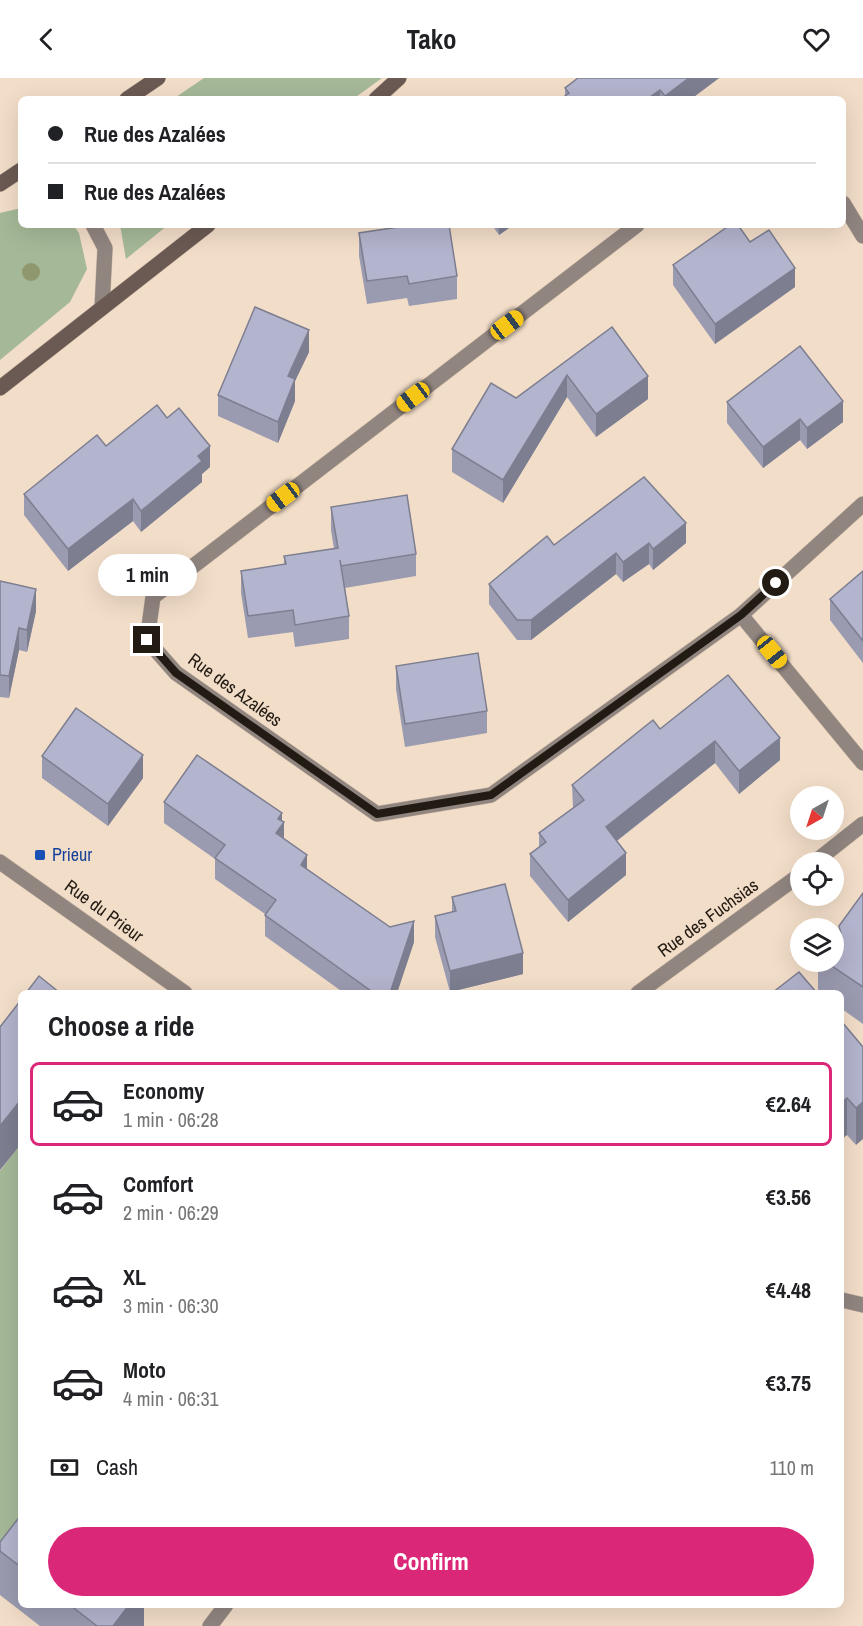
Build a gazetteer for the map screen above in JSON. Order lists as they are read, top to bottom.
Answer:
{
  "streets": {
    "street": ["Rue des Azalées", "Rue du Prieur", "Rue des Fuchsias"]
  },
  "places": {
    "transit": ["Prieur"]
  },
  "north": "bottom left",
  "page": {
    "header": "Tako",
    "banner": ["Rue des Azalées", "Rue des Azalées"],
    "bubble": "1 min",
    "heading": "Choose a ride",
    "list": [
      {
        "name": "Economy",
        "note": "1 min · 06:28",
        "value": "€2.64"
      },
      {
        "name": "Comfort",
        "note": "2 min · 06:29",
        "value": "€3.56"
      },
      {
        "name": "XL",
        "note": "3 min · 06:30",
        "value": "€4.48"
      },
      {
        "name": "Moto",
        "note": "4 min · 06:31",
        "value": "€3.75"
      }
    ],
    "pay": ["Cash", "110 m"],
    "buttons": "Confirm"
  }
}
